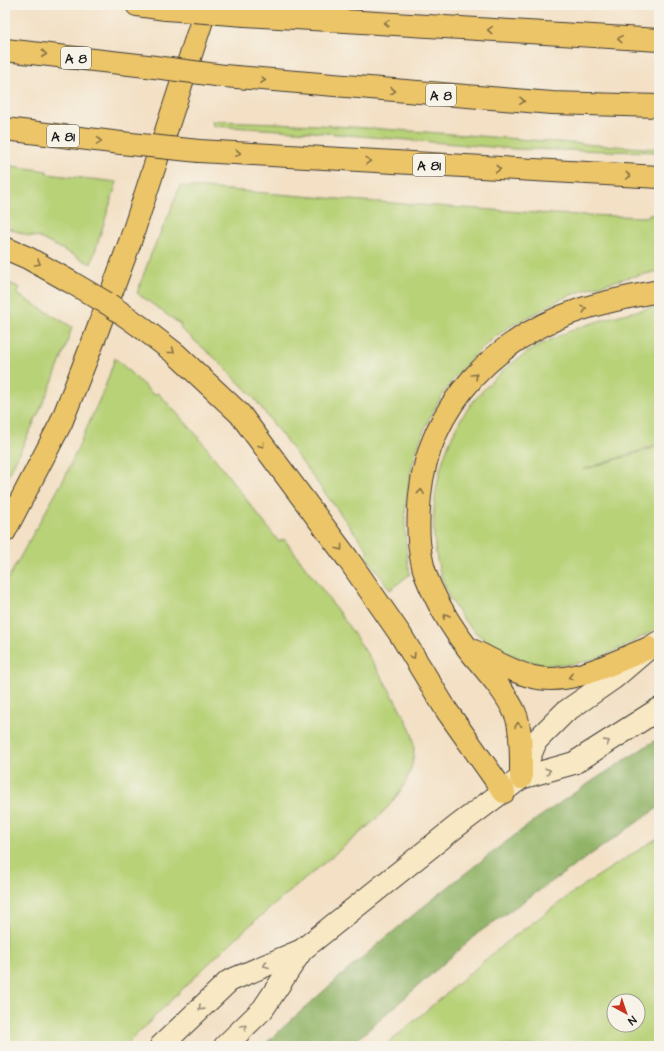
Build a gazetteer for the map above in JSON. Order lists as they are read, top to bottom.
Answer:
{
  "streets": {
    "highway": ["A 8", "A 81"]
  },
  "north": "bottom right"
}
